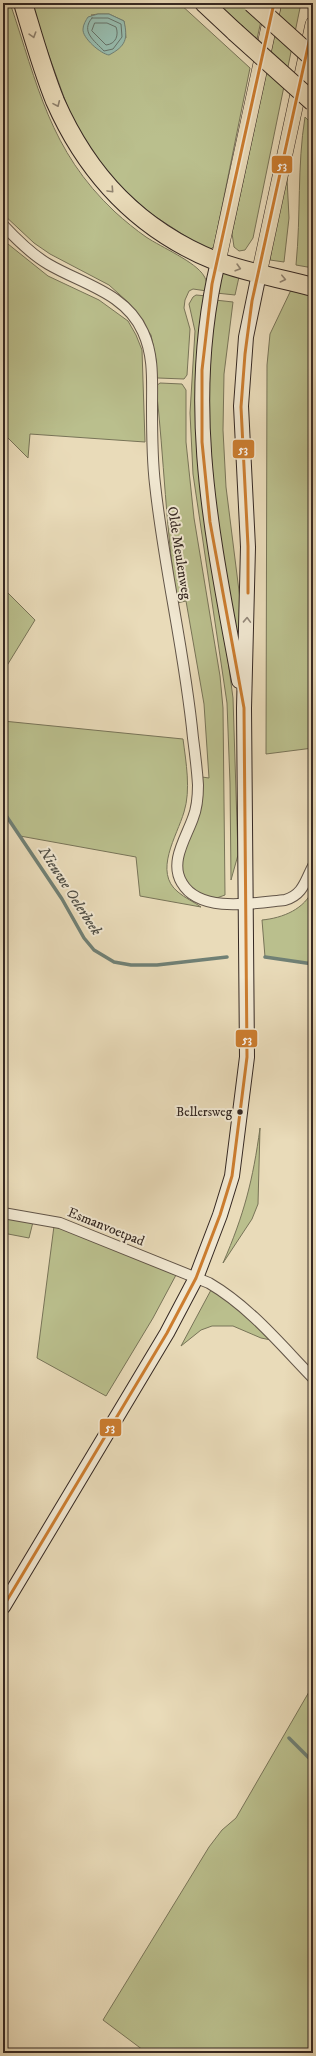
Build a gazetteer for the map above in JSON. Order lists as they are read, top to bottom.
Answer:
{
  "streets": {
    "street": ["Olde Meulenweg", "Esmanvoetpad"]
  },
  "water": ["Nieuwe Oelerbeek"],
  "places": ["Bellersweg"],
  "lines": ["transit line 53"]
}
